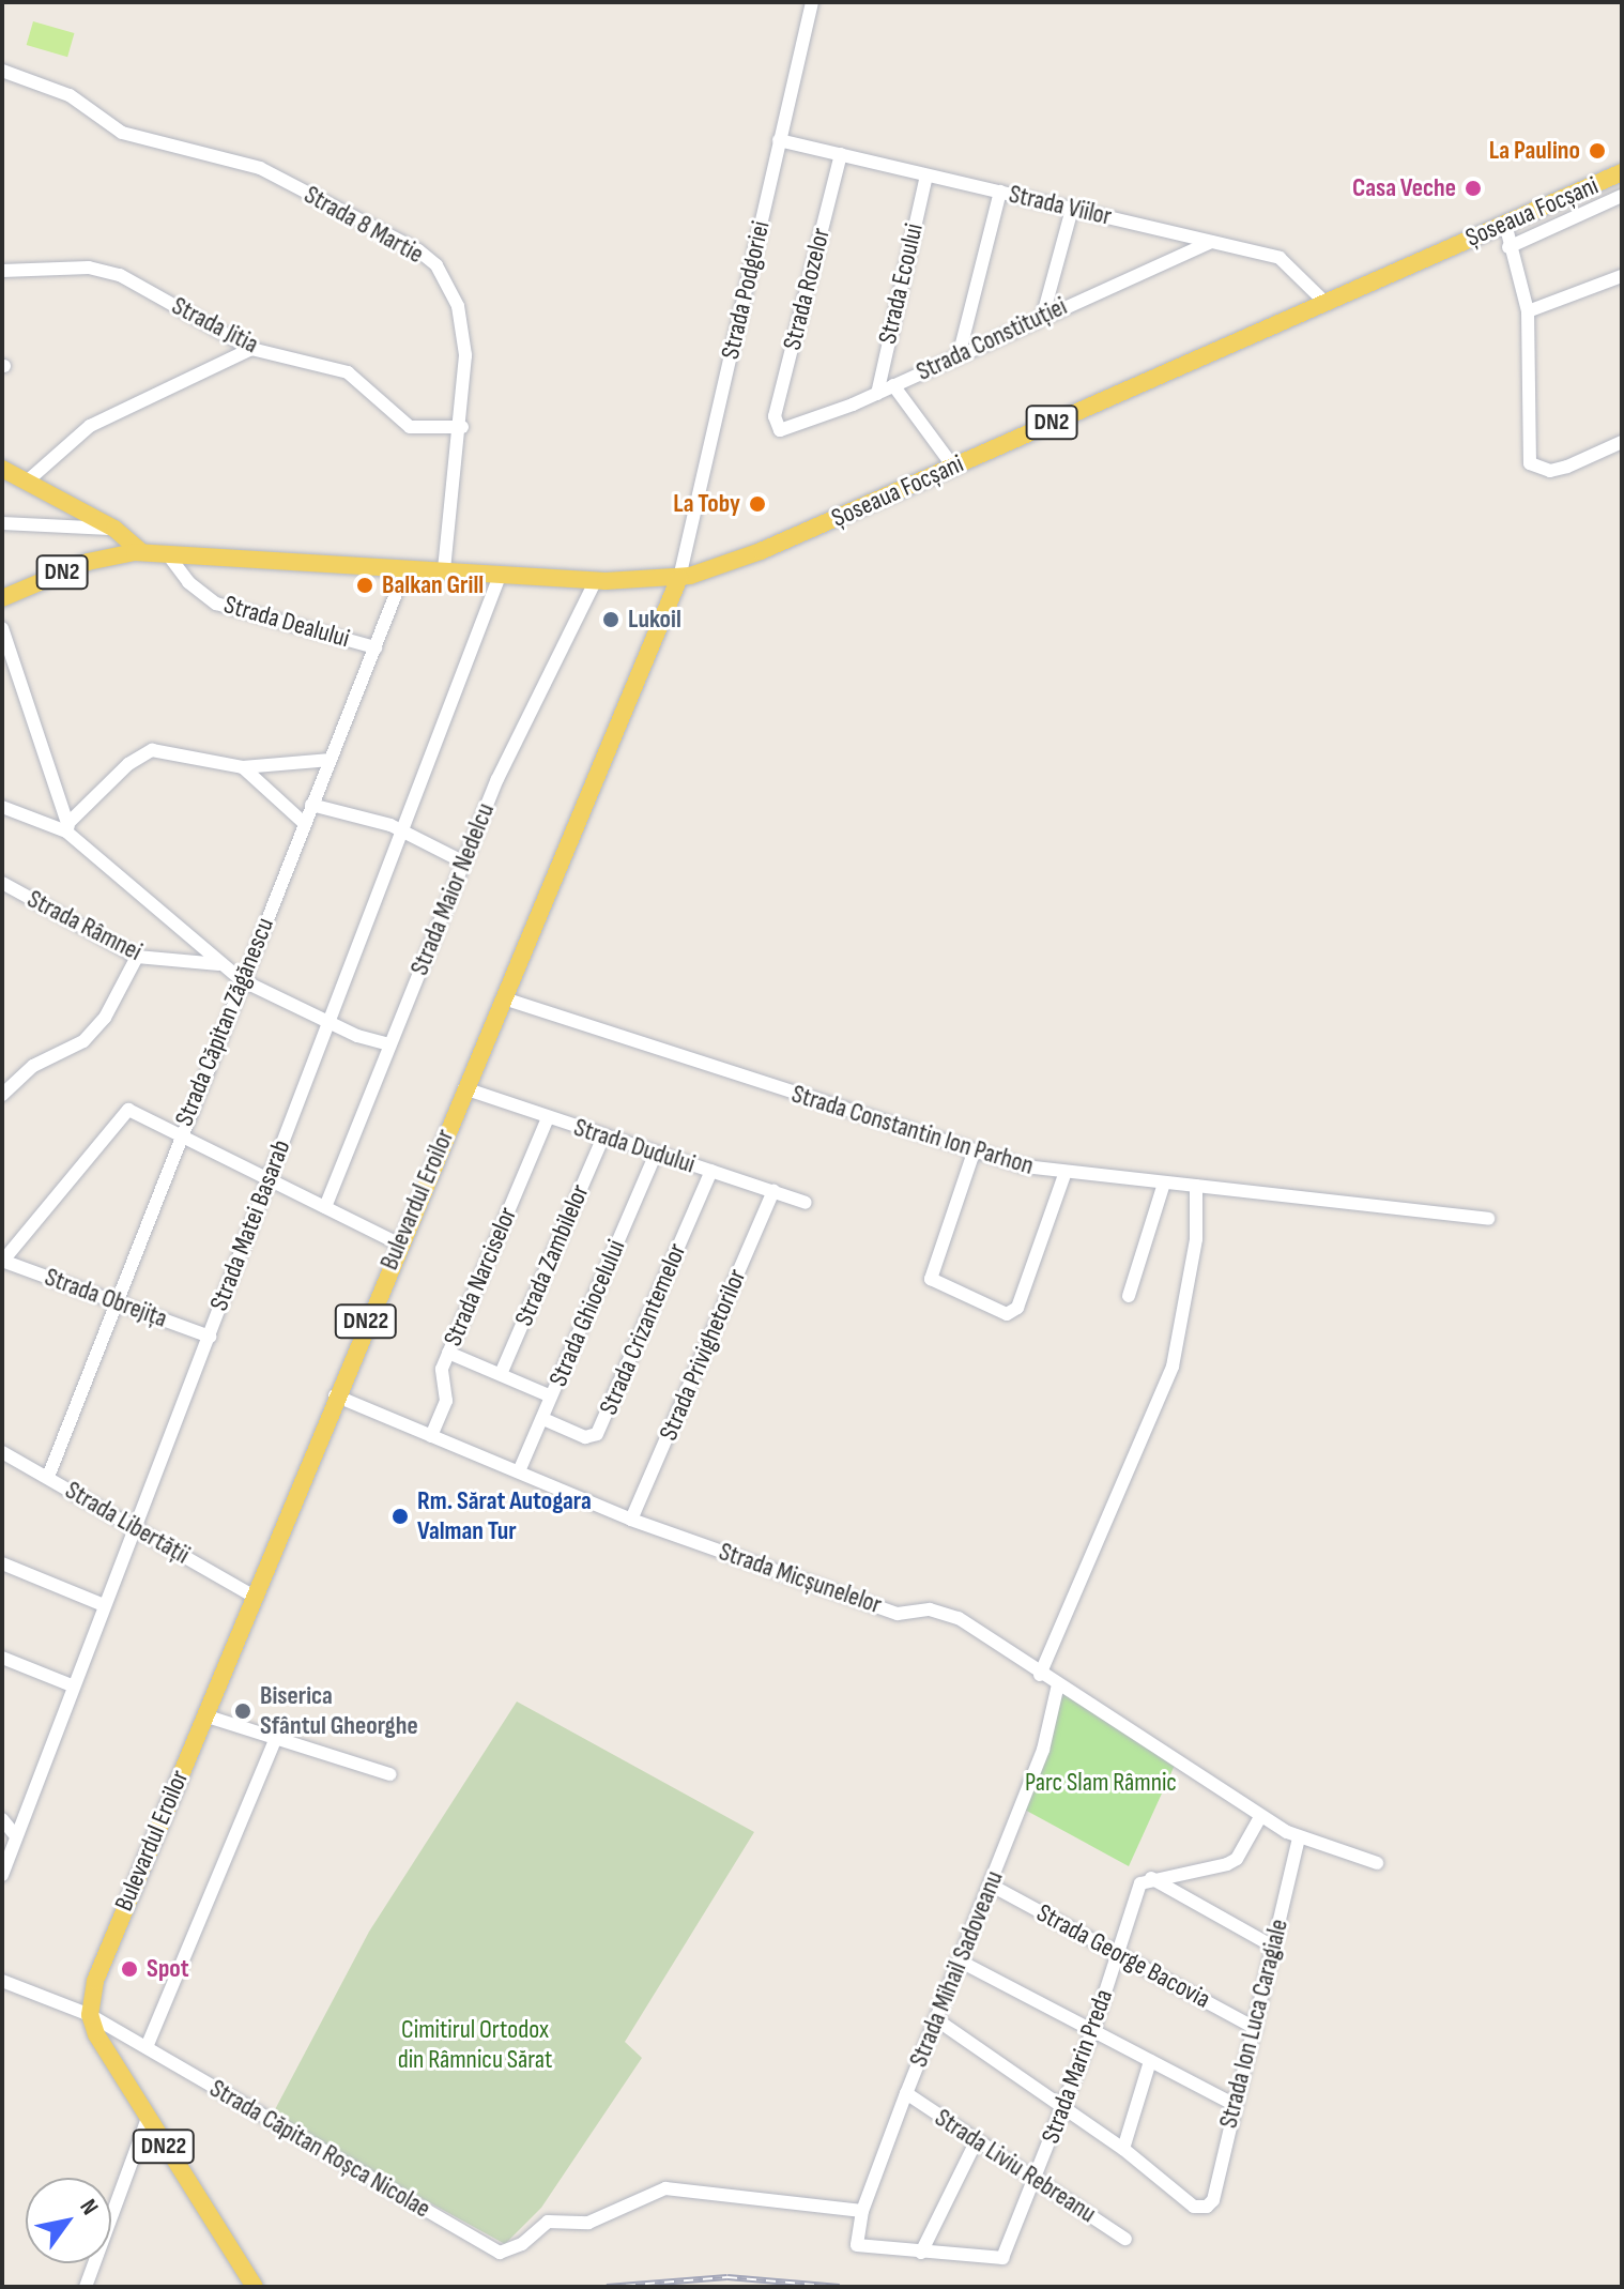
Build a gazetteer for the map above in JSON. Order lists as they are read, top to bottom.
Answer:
{
  "streets": {
    "main road": [
      "Șoseaua Focșani",
      "DN2",
      "Bulevardul Eroilor",
      "DN22"
    ],
    "street": [
      "Strada Viilor",
      "Strada 8 Martie",
      "Strada Ecoului",
      "Strada Rozelor",
      "Strada Podgoriei",
      "Strada Jitia",
      "Strada Constituției",
      "Strada Dealului",
      "Strada Maior Nedelcu",
      "Strada Râmnei",
      "Strada Căpitan Zăgănescu",
      "Strada Constantin Ion Parhon",
      "Strada Dudului",
      "Strada Matei Basarab",
      "Strada Zambilelor",
      "Strada Narciselor",
      "Strada Obrejița",
      "Strada Ghiocelului",
      "Strada Crizantemelor",
      "Strada Privighetorilor",
      "Strada Libertății",
      "Strada Micșunelelor",
      "Strada George Bacovia",
      "Strada Mihail Sadoveanu",
      "Strada Ion Luca Caragiale",
      "Strada Marin Preda",
      "Strada Căpitan Roșca Nicolae",
      "Strada Liviu Rebreanu"
    ]
  },
  "crossings": [
    ["Strada Viilor", "Șoseaua Focșani"],
    ["Strada Viilor", "Strada Ecoului"],
    ["Strada Viilor", "Strada Rozelor"],
    ["Strada Viilor", "Strada Podgoriei"],
    ["Strada Viilor", "Strada Constituției"],
    ["Șoseaua Focșani", "Strada 8 Martie"],
    ["Șoseaua Focșani", "Strada Podgoriei"],
    ["Șoseaua Focșani", "DN2"],
    ["Șoseaua Focșani", "Strada Dealului"],
    ["Șoseaua Focșani", "Strada Maior Nedelcu"],
    ["Șoseaua Focșani", "Strada Căpitan Zăgănescu"],
    ["Șoseaua Focșani", "Bulevardul Eroilor"],
    ["Șoseaua Focșani", "Strada Matei Basarab"],
    ["Strada 8 Martie", "Strada Jitia"],
    ["Strada Ecoului", "Strada Constituției"],
    ["Strada Rozelor", "Strada Constituției"],
    ["Strada Podgoriei", "Bulevardul Eroilor"],
    ["Strada Dealului", "Strada Căpitan Zăgănescu"],
    ["Strada Căpitan Zăgănescu", "Strada Obrejița"],
    ["Strada Căpitan Zăgănescu", "Strada Libertății"],
    ["Strada Constantin Ion Parhon", "Bulevardul Eroilor"],
    ["Strada Dudului", "Bulevardul Eroilor"],
    ["Strada Dudului", "Strada Zambilelor"],
    ["Strada Dudului", "Strada Narciselor"],
    ["Strada Dudului", "Strada Ghiocelului"],
    ["Strada Dudului", "Strada Crizantemelor"],
    ["Strada Dudului", "Strada Privighetorilor"],
    ["Bulevardul Eroilor", "DN22"],
    ["Bulevardul Eroilor", "Strada Libertății"],
    ["Bulevardul Eroilor", "Strada Micșunelelor"],
    ["Bulevardul Eroilor", "Strada Căpitan Roșca Nicolae"],
    ["Strada Matei Basarab", "Strada Obrejița"],
    ["Strada Matei Basarab", "Strada Libertății"],
    ["Strada Narciselor", "Strada Micșunelelor"],
    ["Strada Ghiocelului", "Strada Crizantemelor"],
    ["Strada Ghiocelului", "Strada Micșunelelor"],
    ["DN22", "Strada Căpitan Roșca Nicolae"],
    ["Strada Privighetorilor", "Strada Micșunelelor"],
    ["Strada Micșunelelor", "Strada Mihail Sadoveanu"],
    ["Strada Micșunelelor", "Strada Ion Luca Caragiale"],
    ["Strada George Bacovia", "Strada Mihail Sadoveanu"],
    ["Strada George Bacovia", "Strada Ion Luca Caragiale"],
    ["Strada George Bacovia", "Strada Marin Preda"],
    ["Strada Mihail Sadoveanu", "Strada Marin Preda"],
    ["Strada Mihail Sadoveanu", "Strada Căpitan Roșca Nicolae"],
    ["Strada Mihail Sadoveanu", "Strada Liviu Rebreanu"],
    ["Strada Marin Preda", "Strada Liviu Rebreanu"]
  ],
  "parks": ["Parc Slam Râmnic", "Cimitirul Ortodox din Râmnicu Sărat"],
  "places": [
    "La Paulino",
    "Casa Veche",
    "La Toby",
    "Balkan Grill",
    "Lukoil",
    "Rm. Sărat Autogara Valman Tur",
    "Biserica Sfântul Gheorghe",
    "Spot"
  ],
  "north": "top right"
}
